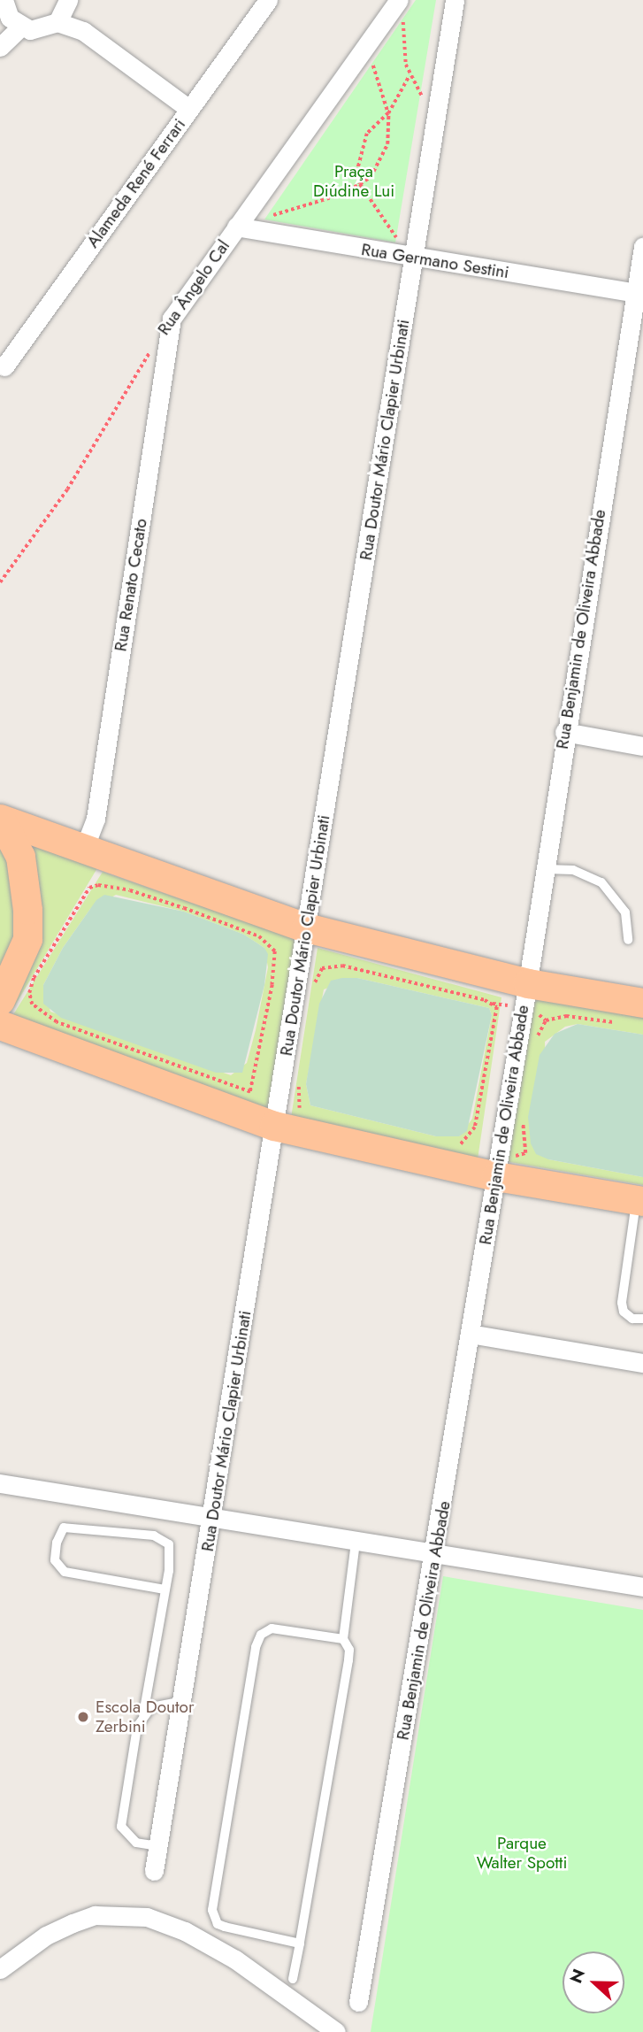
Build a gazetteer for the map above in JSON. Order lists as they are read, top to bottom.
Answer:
{
  "streets": {
    "street": [
      "Alameda René Ferrari",
      "Rua Germano Sestini",
      "Rua Ângelo Cal",
      "Rua Doutor Mário Clapier Urbinati",
      "Rua Renato Cecato",
      "Rua Benjamin de Oliveira Abbade"
    ]
  },
  "crossings": [
    ["Rua Germano Sestini", "Rua Ângelo Cal"],
    ["Rua Germano Sestini", "Rua Doutor Mário Clapier Urbinati"],
    ["Rua Germano Sestini", "Rua Benjamin de Oliveira Abbade"],
    ["Rua Ângelo Cal", "Rua Renato Cecato"]
  ],
  "parks": ["Praça Diúdine Lui", "Parque Walter Spotti"],
  "places": ["Escola Doutor Zerbini"],
  "north": "left"
}
